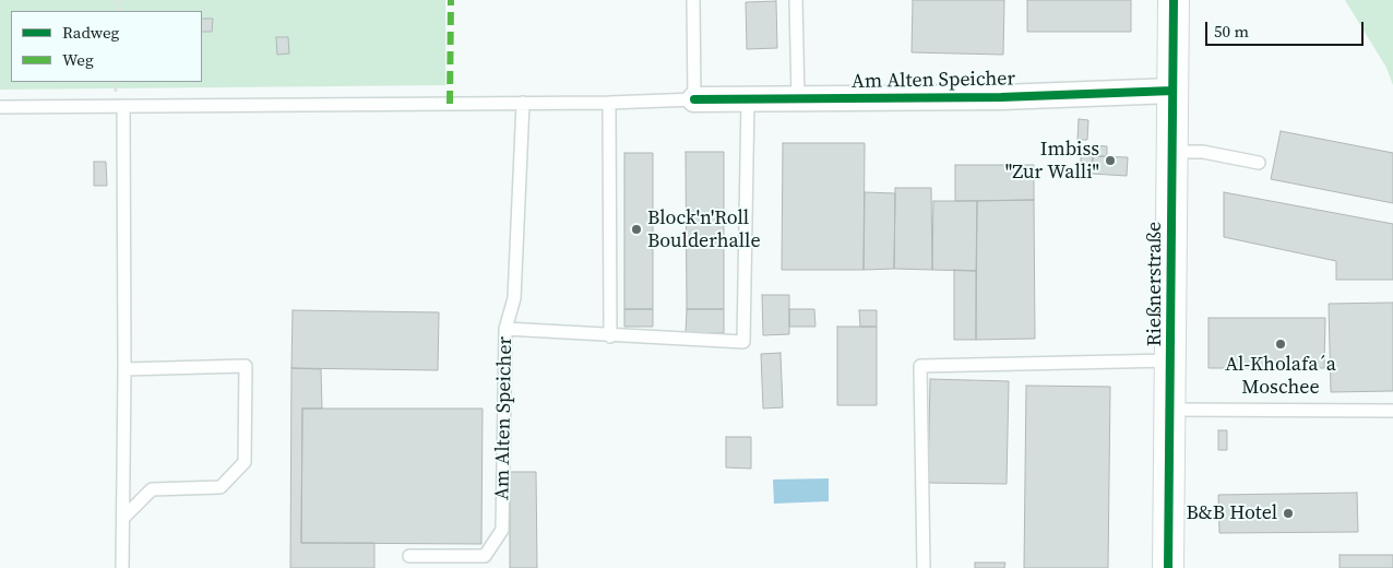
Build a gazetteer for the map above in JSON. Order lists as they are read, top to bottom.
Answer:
{
  "streets": {
    "street": ["Am Alten Speicher", "Rießnerstraße"]
  },
  "crossings": [
    ["Am Alten Speicher", "Rießnerstraße"]
  ],
  "places": [
    "Imbiss \"Zur Walli\"",
    "Block'n'Roll Boulderhalle",
    "Al-Kholafa´a Moschee",
    "B&B Hotel"
  ],
  "legend": ["Radweg", "Weg"],
  "scale_bar": "50 m"
}
